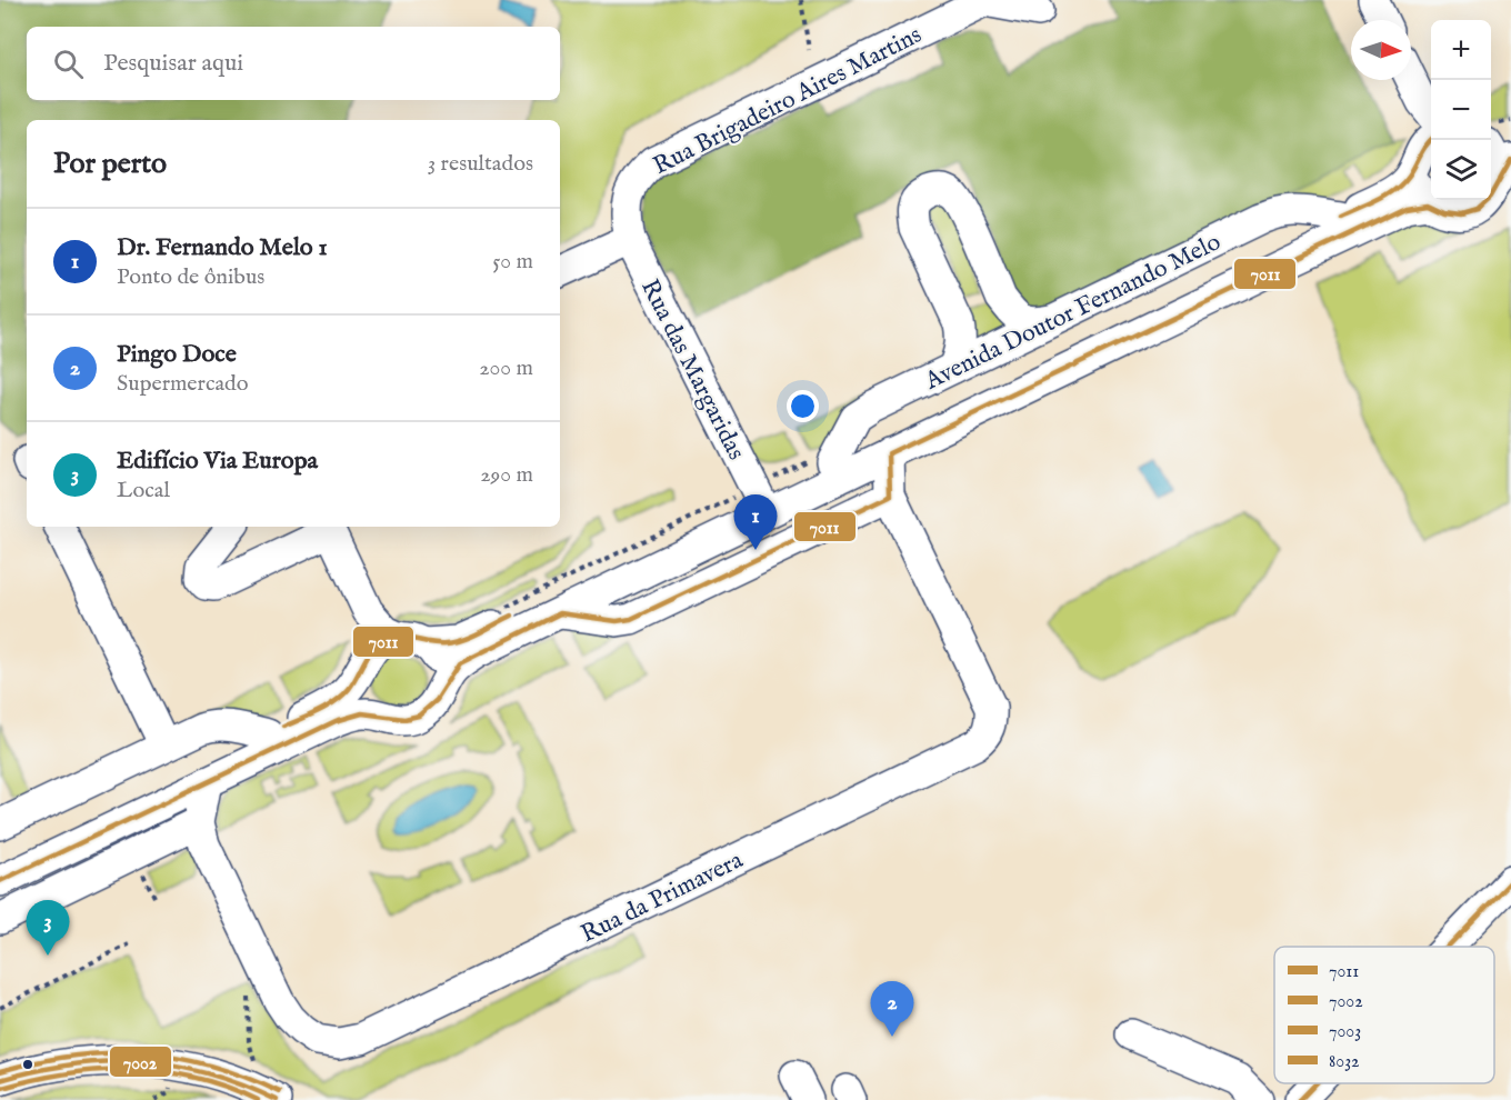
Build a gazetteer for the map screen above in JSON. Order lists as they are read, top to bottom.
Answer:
{
  "streets": {
    "street": [
      "Rua Brigadeiro Aires Martins",
      "Avenida Doutor Fernando Melo",
      "Rua das Margaridas",
      "Rua da Primavera"
    ]
  },
  "crossings": [
    ["Rua Brigadeiro Aires Martins", "Rua das Margaridas"],
    ["Avenida Doutor Fernando Melo", "Rua das Margaridas"],
    ["Avenida Doutor Fernando Melo", "Rua da Primavera"]
  ],
  "lines": [
    "transit line 7011",
    "transit line 7002",
    "transit line 8032",
    "transit line 7003"
  ],
  "legend": [
    "7011",
    "7002",
    "7003",
    "8032"
  ],
  "north": "right",
  "page": {
    "map_buttons": ["+", "−"],
    "search": "Pesquisar aqui",
    "heading": ["Por perto", "3 resultados"],
    "list": [
      {
        "mark": "1",
        "name": "Dr. Fernando Melo 1",
        "note": "Ponto de ônibus",
        "value": "50 m"
      },
      {
        "mark": "2",
        "name": "Pingo Doce",
        "note": "Supermercado",
        "value": "200 m"
      },
      {
        "mark": "3",
        "name": "Edifício Via Europa",
        "note": "Local",
        "value": "290 m"
      }
    ],
    "pins": ["1", "3", "2"]
  }
}
